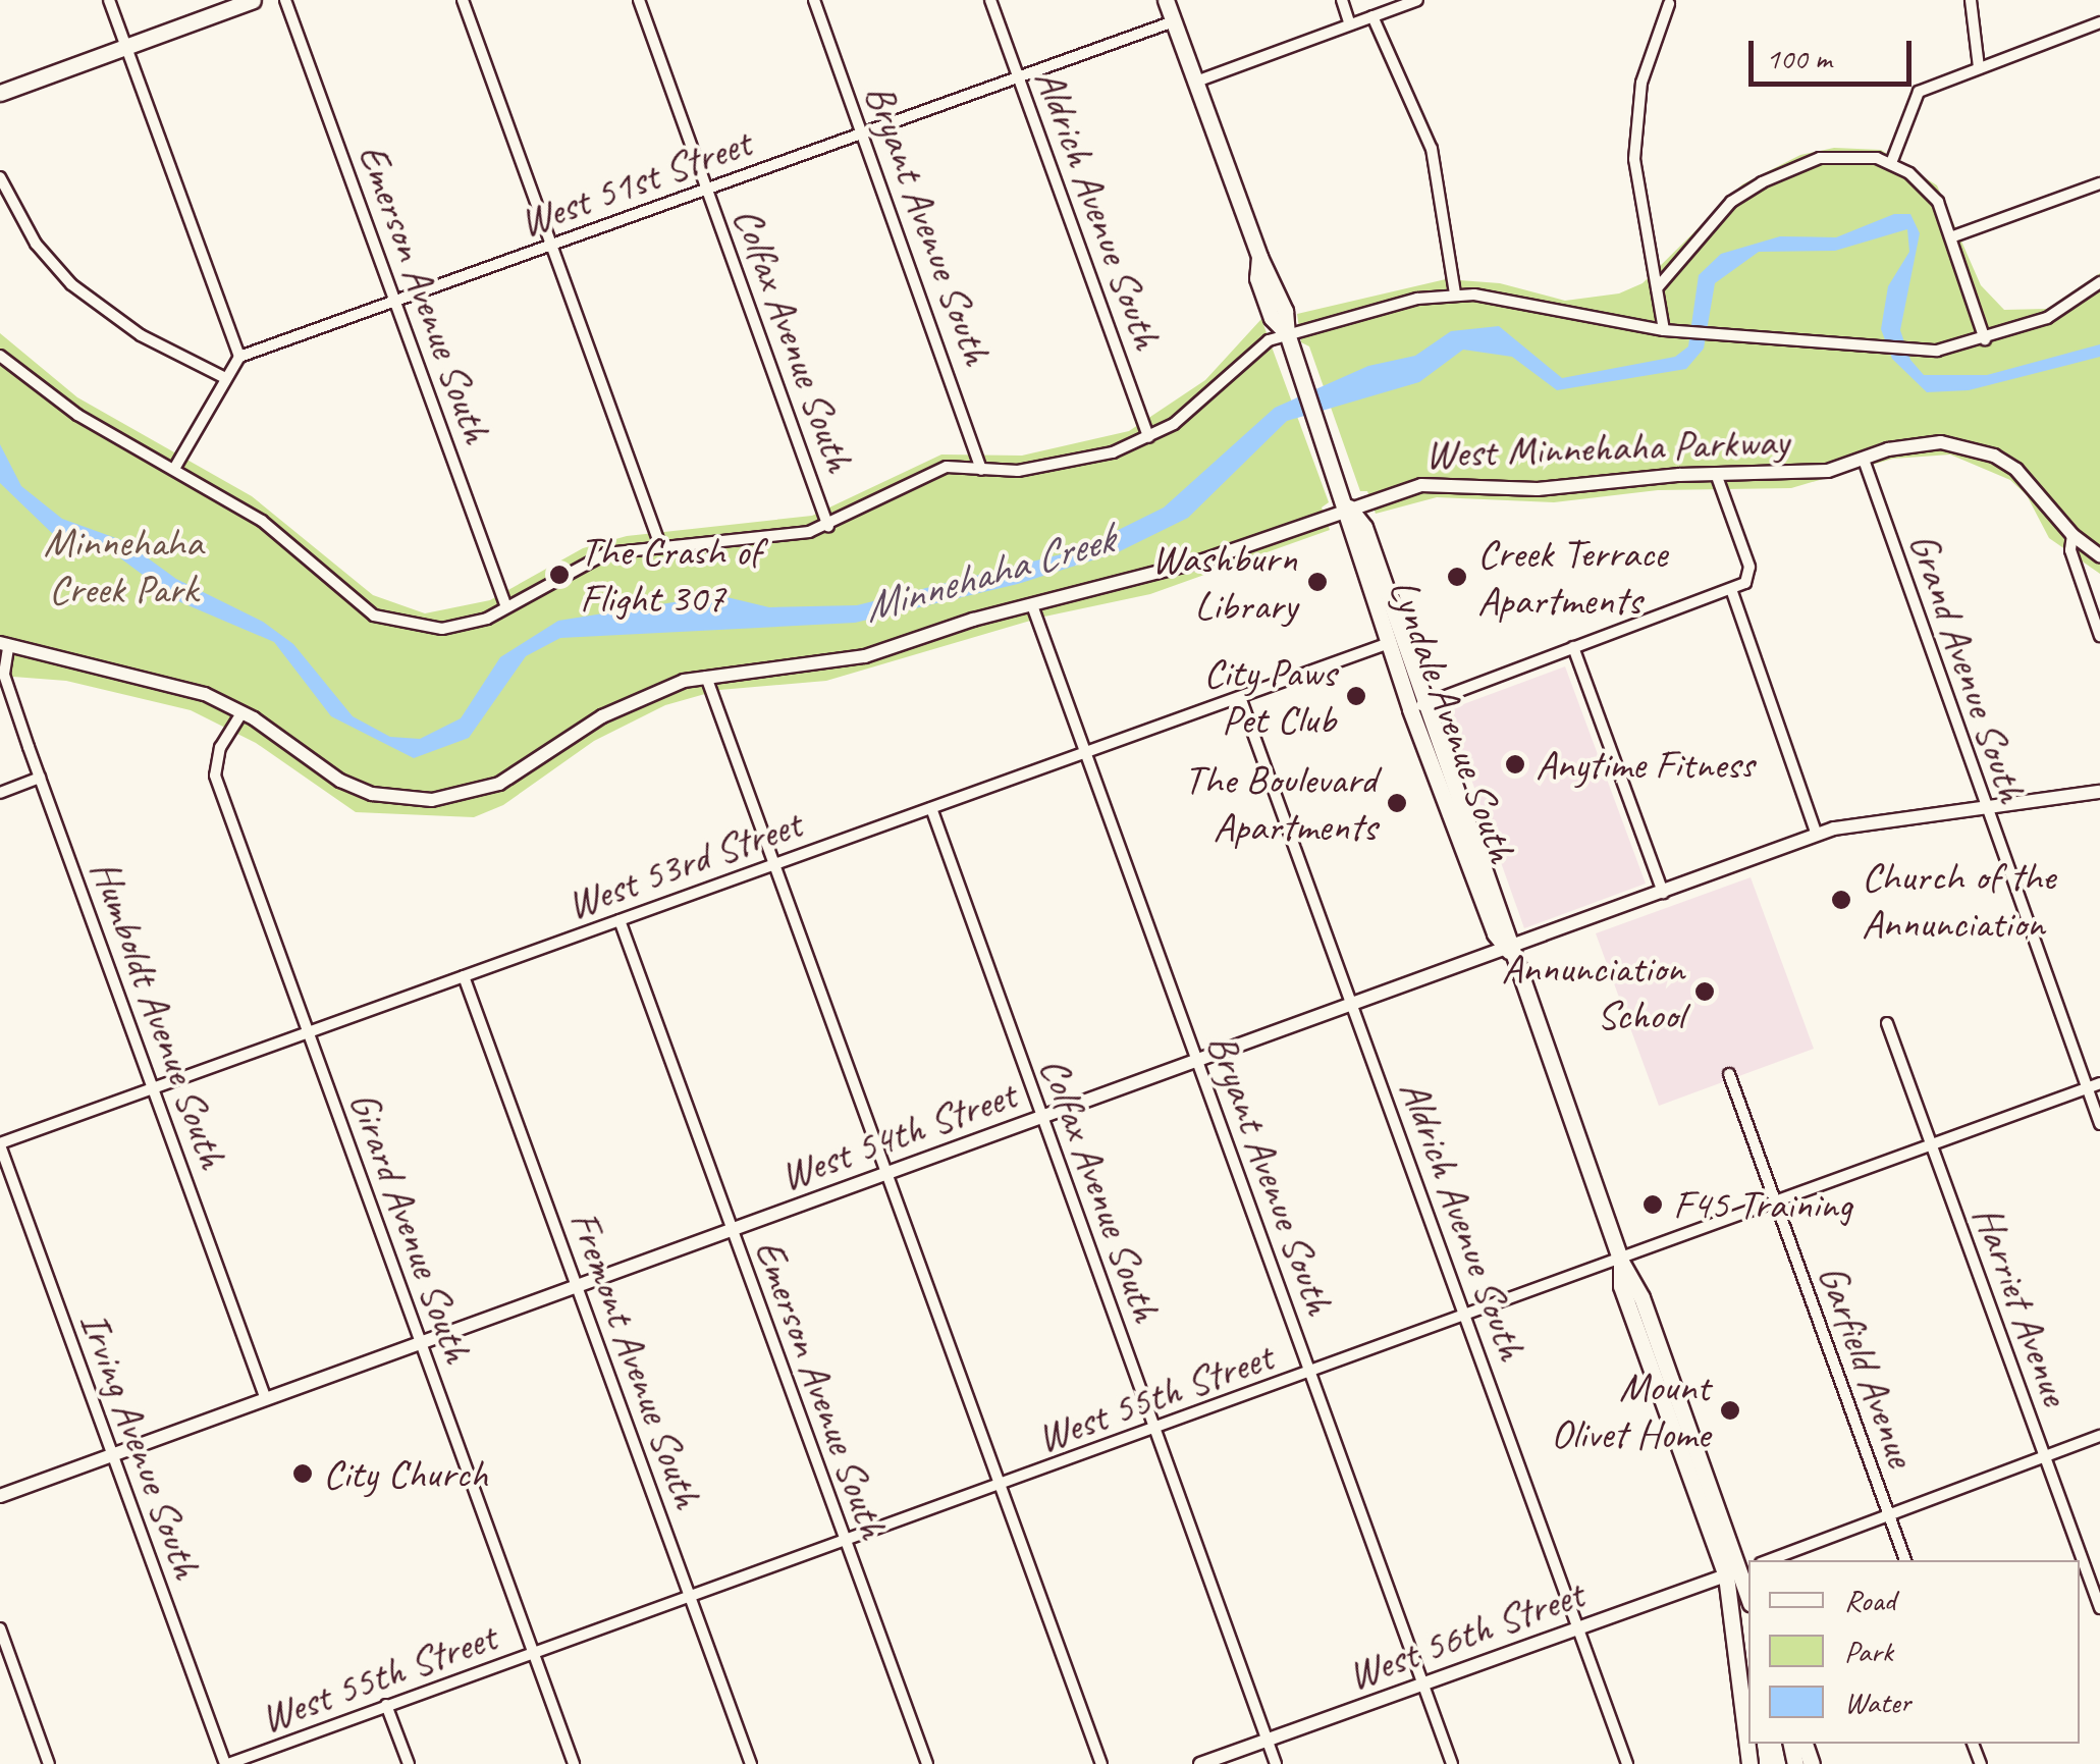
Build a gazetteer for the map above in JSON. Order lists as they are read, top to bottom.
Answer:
{
  "streets": {
    "main road": ["Lyndale Avenue South"],
    "street": [
      "West 51st Street",
      "Aldrich Avenue South",
      "Bryant Avenue South",
      "Emerson Avenue South",
      "Colfax Avenue South",
      "West Minnehaha Parkway",
      "Grand Avenue South",
      "West 53rd Street",
      "Humboldt Avenue South",
      "West 54th Street",
      "Girard Avenue South",
      "Harriet Avenue",
      "Fremont Avenue South",
      "Garfield Avenue",
      "West 55th Street",
      "Irving Avenue South",
      "West 56th Street"
    ]
  },
  "crossings": [
    ["West 51st Street", "Aldrich Avenue South"],
    ["West 51st Street", "Bryant Avenue South"],
    ["West 51st Street", "Emerson Avenue South"],
    ["West 51st Street", "Colfax Avenue South"],
    ["West 51st Street", "Lyndale Avenue South"],
    ["Aldrich Avenue South", "West 53rd Street"],
    ["Aldrich Avenue South", "West 54th Street"],
    ["Aldrich Avenue South", "West 55th Street"],
    ["Aldrich Avenue South", "West 56th Street"],
    ["Bryant Avenue South", "West Minnehaha Parkway"],
    ["Bryant Avenue South", "West 53rd Street"],
    ["Bryant Avenue South", "West 54th Street"],
    ["Bryant Avenue South", "West 55th Street"],
    ["Bryant Avenue South", "West 56th Street"],
    ["Emerson Avenue South", "West 53rd Street"],
    ["Emerson Avenue South", "West 54th Street"],
    ["Emerson Avenue South", "West 55th Street"],
    ["Colfax Avenue South", "West 53rd Street"],
    ["Colfax Avenue South", "West 54th Street"],
    ["Colfax Avenue South", "West 55th Street"],
    ["Colfax Avenue South", "West 56th Street"],
    ["West Minnehaha Parkway", "Grand Avenue South"],
    ["West Minnehaha Parkway", "Lyndale Avenue South"],
    ["West Minnehaha Parkway", "Humboldt Avenue South"],
    ["West Minnehaha Parkway", "Girard Avenue South"],
    ["Grand Avenue South", "West 54th Street"],
    ["Grand Avenue South", "West 55th Street"],
    ["Lyndale Avenue South", "West 53rd Street"],
    ["Lyndale Avenue South", "West 54th Street"],
    ["Lyndale Avenue South", "West 55th Street"],
    ["Lyndale Avenue South", "West 56th Street"],
    ["West 53rd Street", "Humboldt Avenue South"],
    ["West 53rd Street", "Girard Avenue South"],
    ["West 53rd Street", "Fremont Avenue South"],
    ["West 53rd Street", "Irving Avenue South"],
    ["Humboldt Avenue South", "West 54th Street"],
    ["West 54th Street", "Girard Avenue South"],
    ["West 54th Street", "Fremont Avenue South"],
    ["West 54th Street", "Irving Avenue South"],
    ["Girard Avenue South", "West 55th Street"],
    ["Harriet Avenue", "West 55th Street"],
    ["Fremont Avenue South", "West 55th Street"],
    ["Garfield Avenue", "West 55th Street"],
    ["West 55th Street", "Irving Avenue South"]
  ],
  "water": ["Minnehaha Creek"],
  "parks": ["Minnehaha Creek Park"],
  "places": [
    "The Crash of Flight 307",
    "Creek Terrace Apartments",
    "Washburn Library",
    "City Paws Pet Club",
    "Anytime Fitness",
    "The Boulevard Apartments",
    "Church of the Annunciation",
    "Annunciation School",
    "F45 Training",
    "Mount Olivet Home",
    "City Church"
  ],
  "legend": ["Road", "Park", "Water"],
  "scale_bar": "100 m"
}
